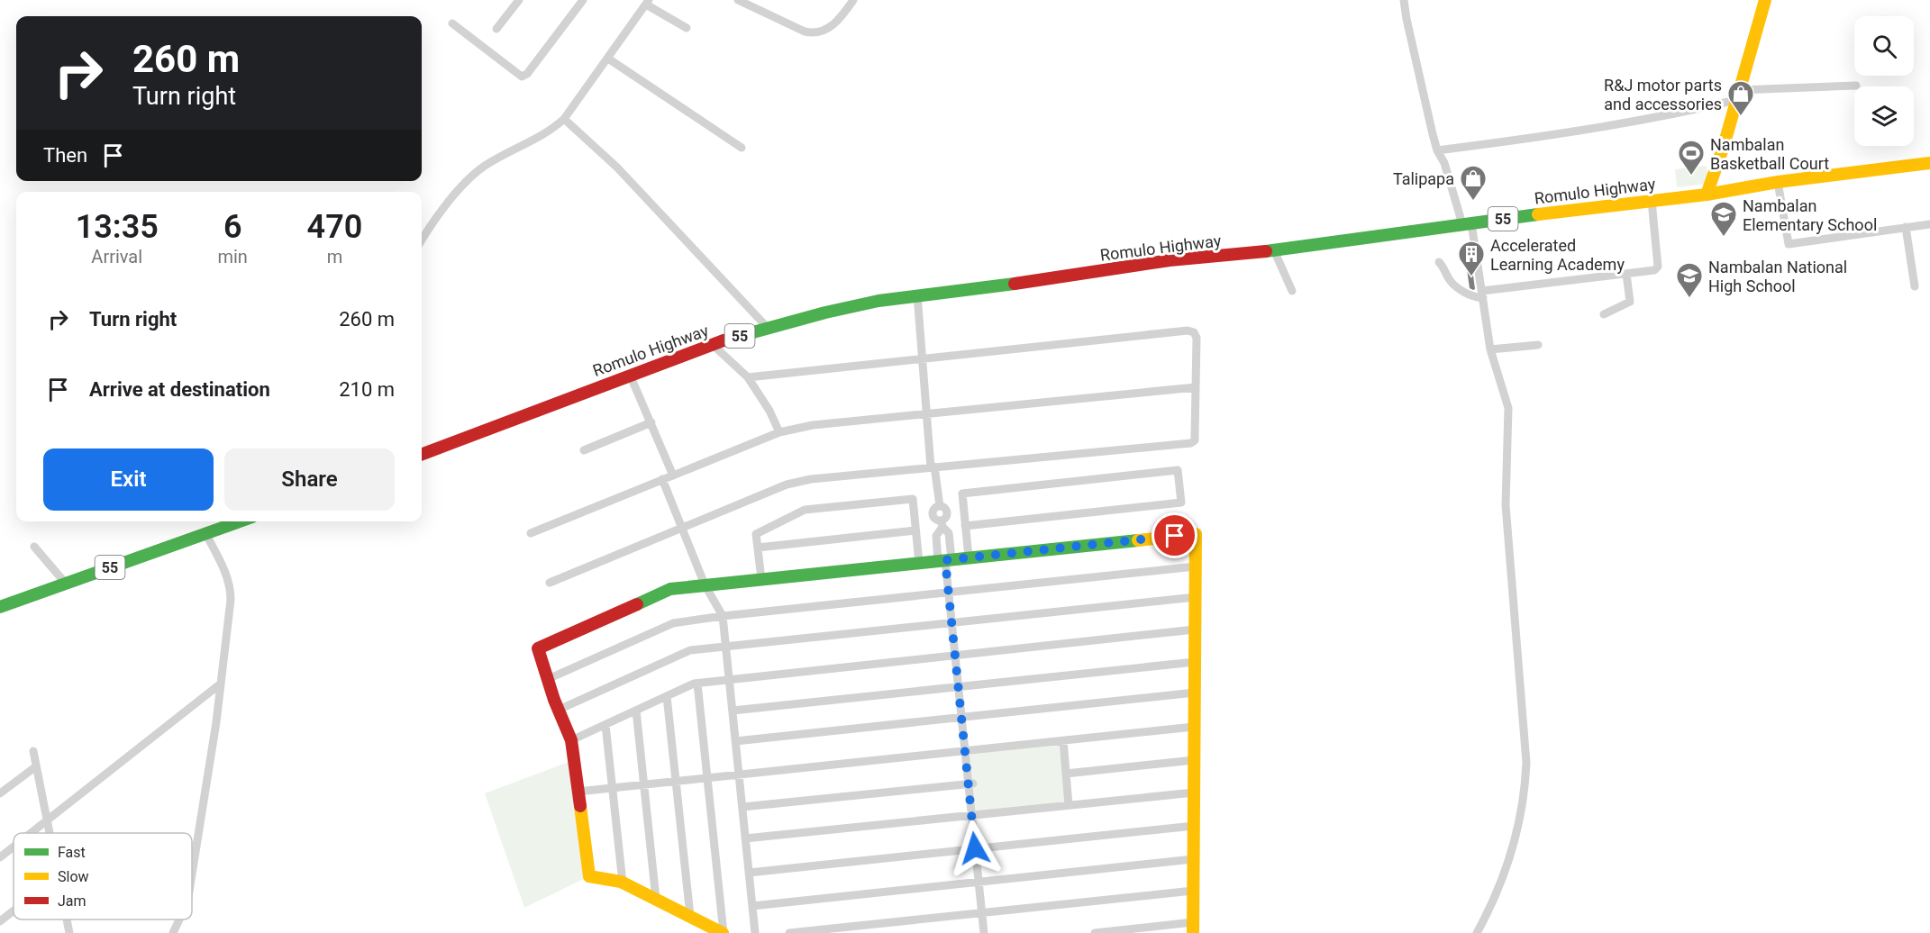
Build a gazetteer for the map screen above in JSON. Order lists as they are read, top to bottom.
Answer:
{
  "streets": {
    "main road": ["Romulo Highway", "55"]
  },
  "places": {
    "shop": ["R&J motor parts and accessories", "Talipapa"],
    "sports": ["Nambalan Basketball Court"],
    "school or university": ["Nambalan Elementary School", "Nambalan National High School"],
    "building": ["Accelerated Learning Academy"]
  },
  "legend": ["Fast", "Slow", "Jam"],
  "page": {
    "turn": ["260 m", "Turn right"],
    "then": "Then",
    "eta": [
      "13:35",
      "Arrival",
      "6",
      "min",
      "470",
      "m"
    ],
    "list": [
      {
        "name": "Turn right",
        "value": "260 m"
      },
      {
        "name": "Arrive at destination",
        "value": "210 m"
      }
    ],
    "buttons": ["Exit", "Share"]
  }
}
